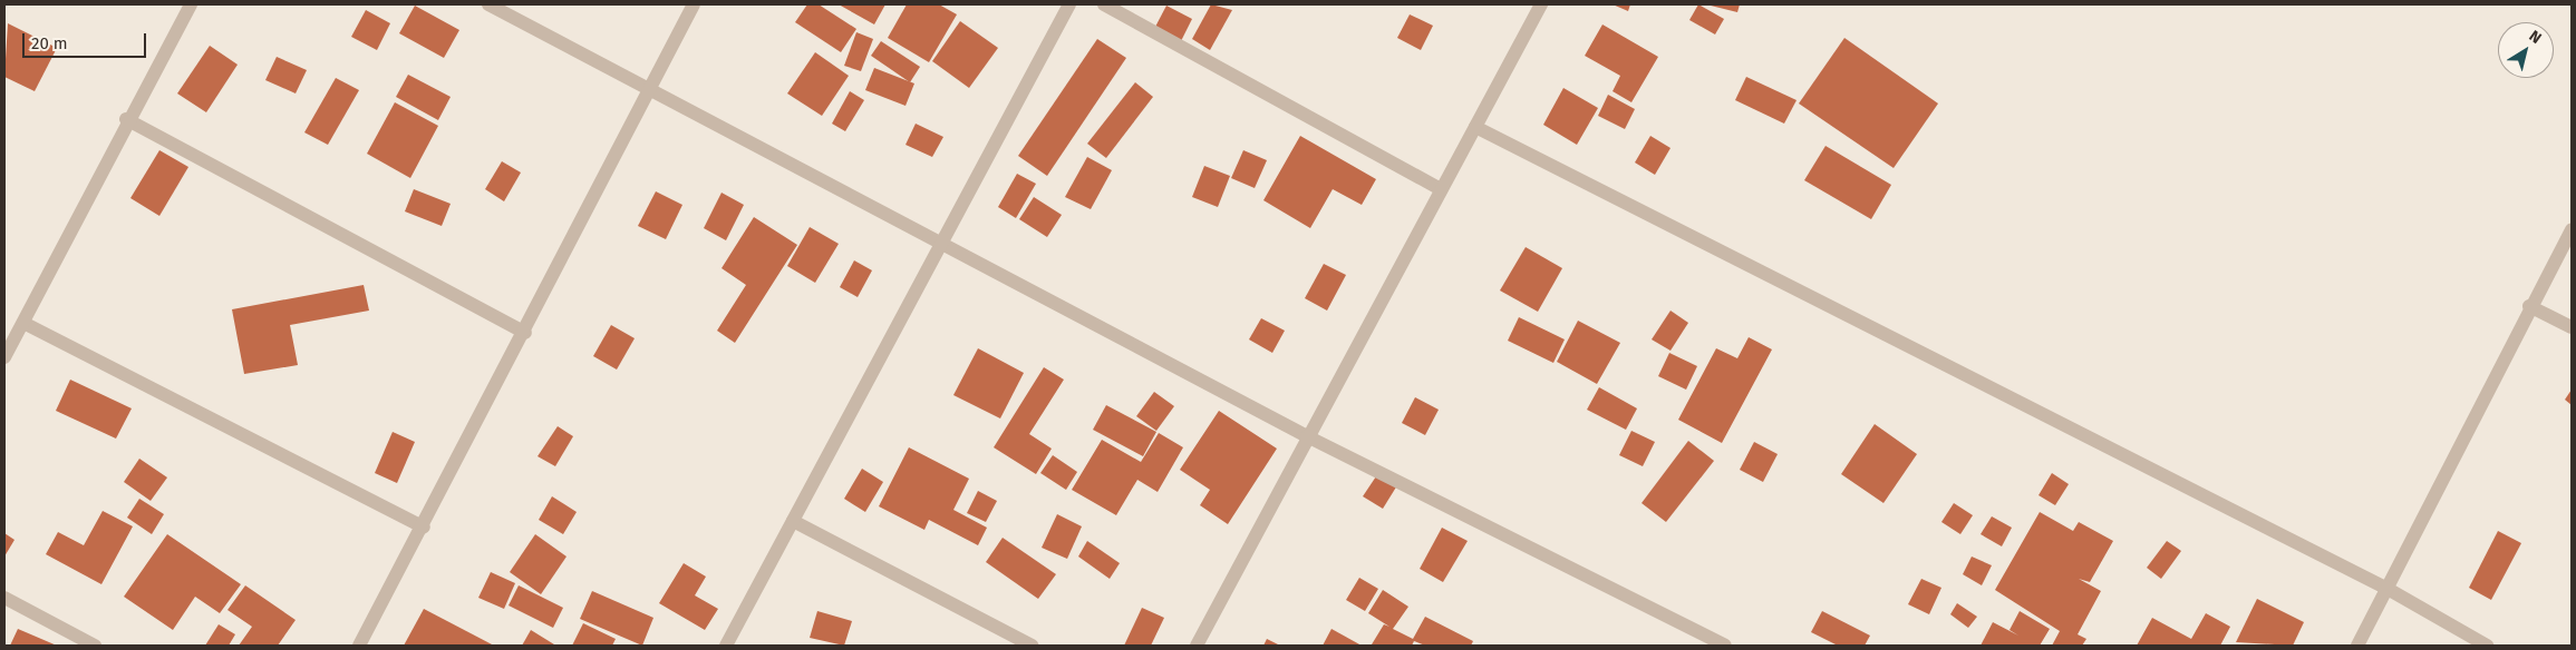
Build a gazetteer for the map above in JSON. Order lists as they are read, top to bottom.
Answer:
{
  "scale_bar": "20 m",
  "north": "top right"
}
